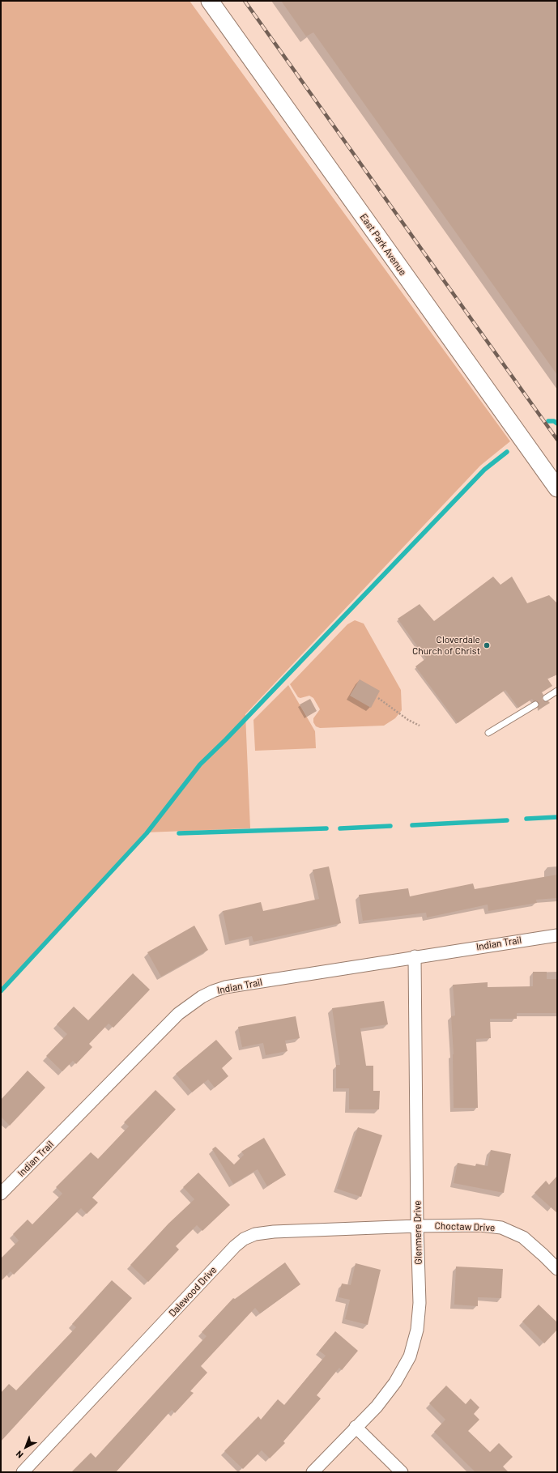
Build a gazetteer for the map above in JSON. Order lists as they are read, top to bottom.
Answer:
{
  "streets": {
    "street": [
      "East Park Avenue",
      "Indian Trail",
      "Choctaw Drive",
      "Glenmere Drive",
      "Dalewood Drive"
    ]
  },
  "crossings": [
    ["Indian Trail", "Glenmere Drive"],
    ["Choctaw Drive", "Glenmere Drive"],
    ["Choctaw Drive", "Dalewood Drive"],
    ["Glenmere Drive", "Dalewood Drive"]
  ],
  "places": ["Cloverdale Church of Christ"],
  "north": "bottom left"
}
